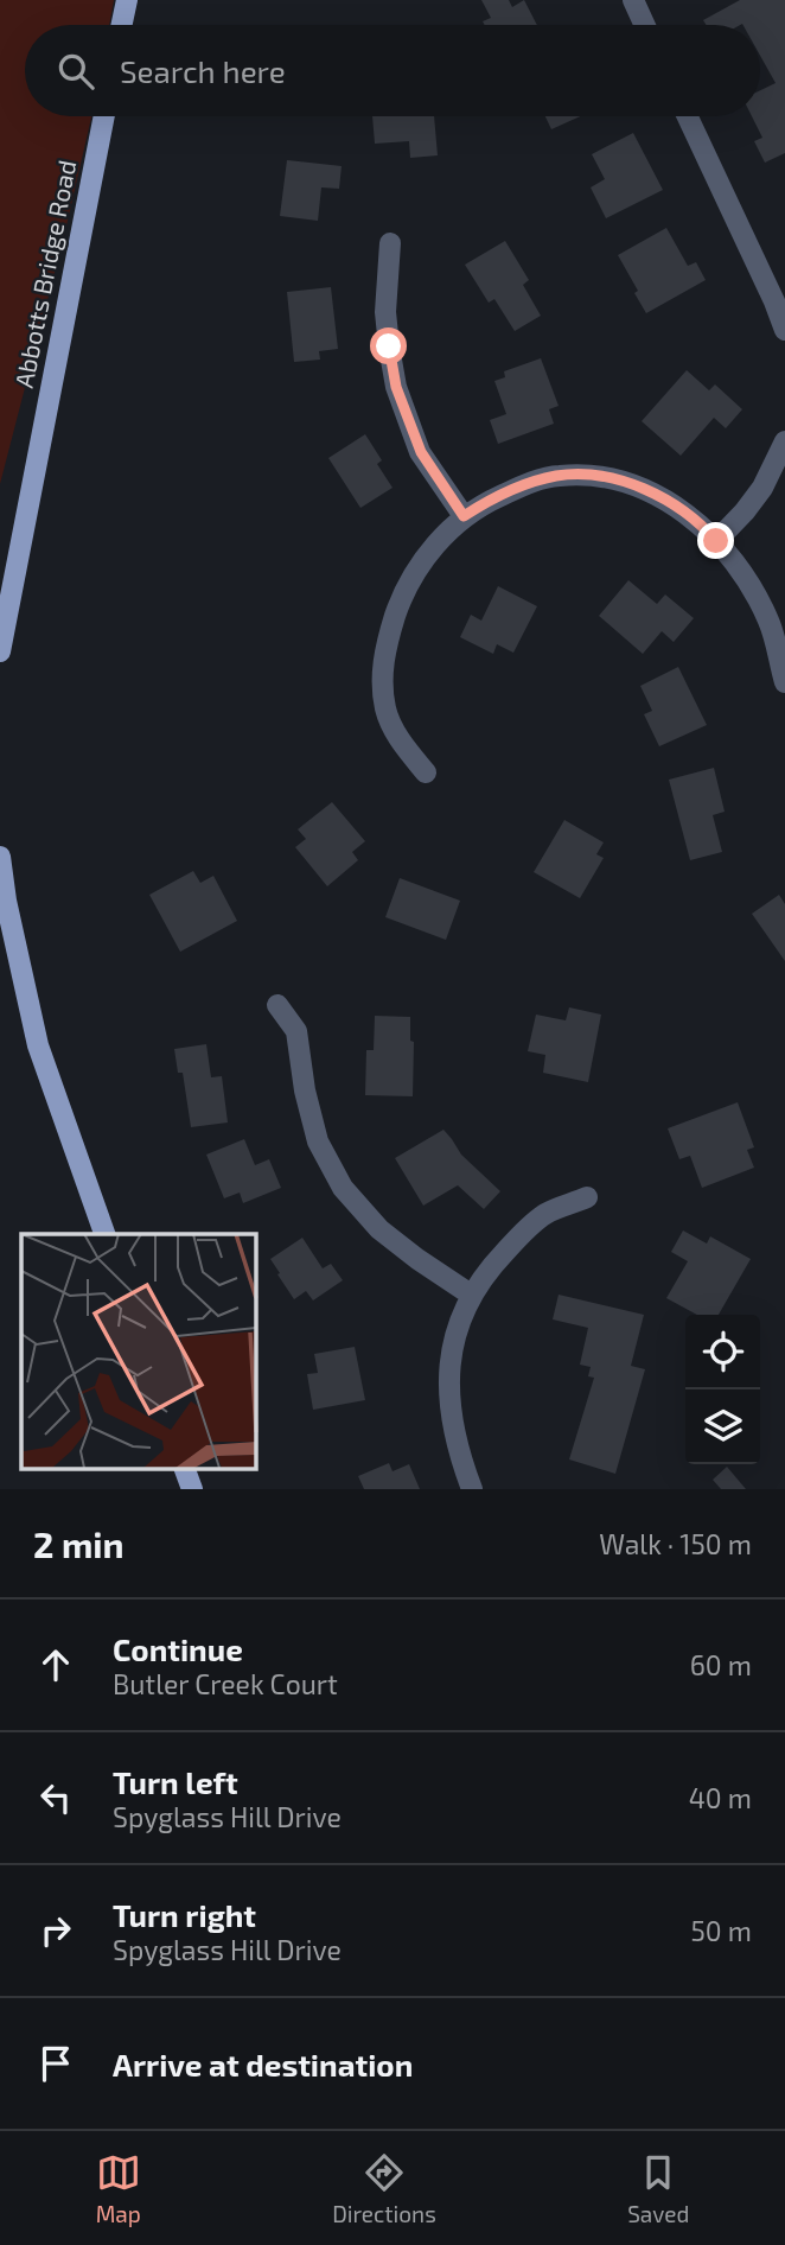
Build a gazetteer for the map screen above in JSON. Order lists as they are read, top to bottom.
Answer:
{
  "streets": {
    "main road": ["Abbotts Bridge Road"]
  },
  "page": {
    "search": "Search here",
    "heading": ["2 min", "Walk · 150 m"],
    "list": [
      ["Continue", "Butler Creek Court", "60 m"],
      ["Turn left", "Spyglass Hill Drive", "40 m"],
      ["Turn right", "Spyglass Hill Drive", "50 m"],
      "Arrive at destination"
    ],
    "nav": ["Map", "Directions", "Saved"]
  }
}
